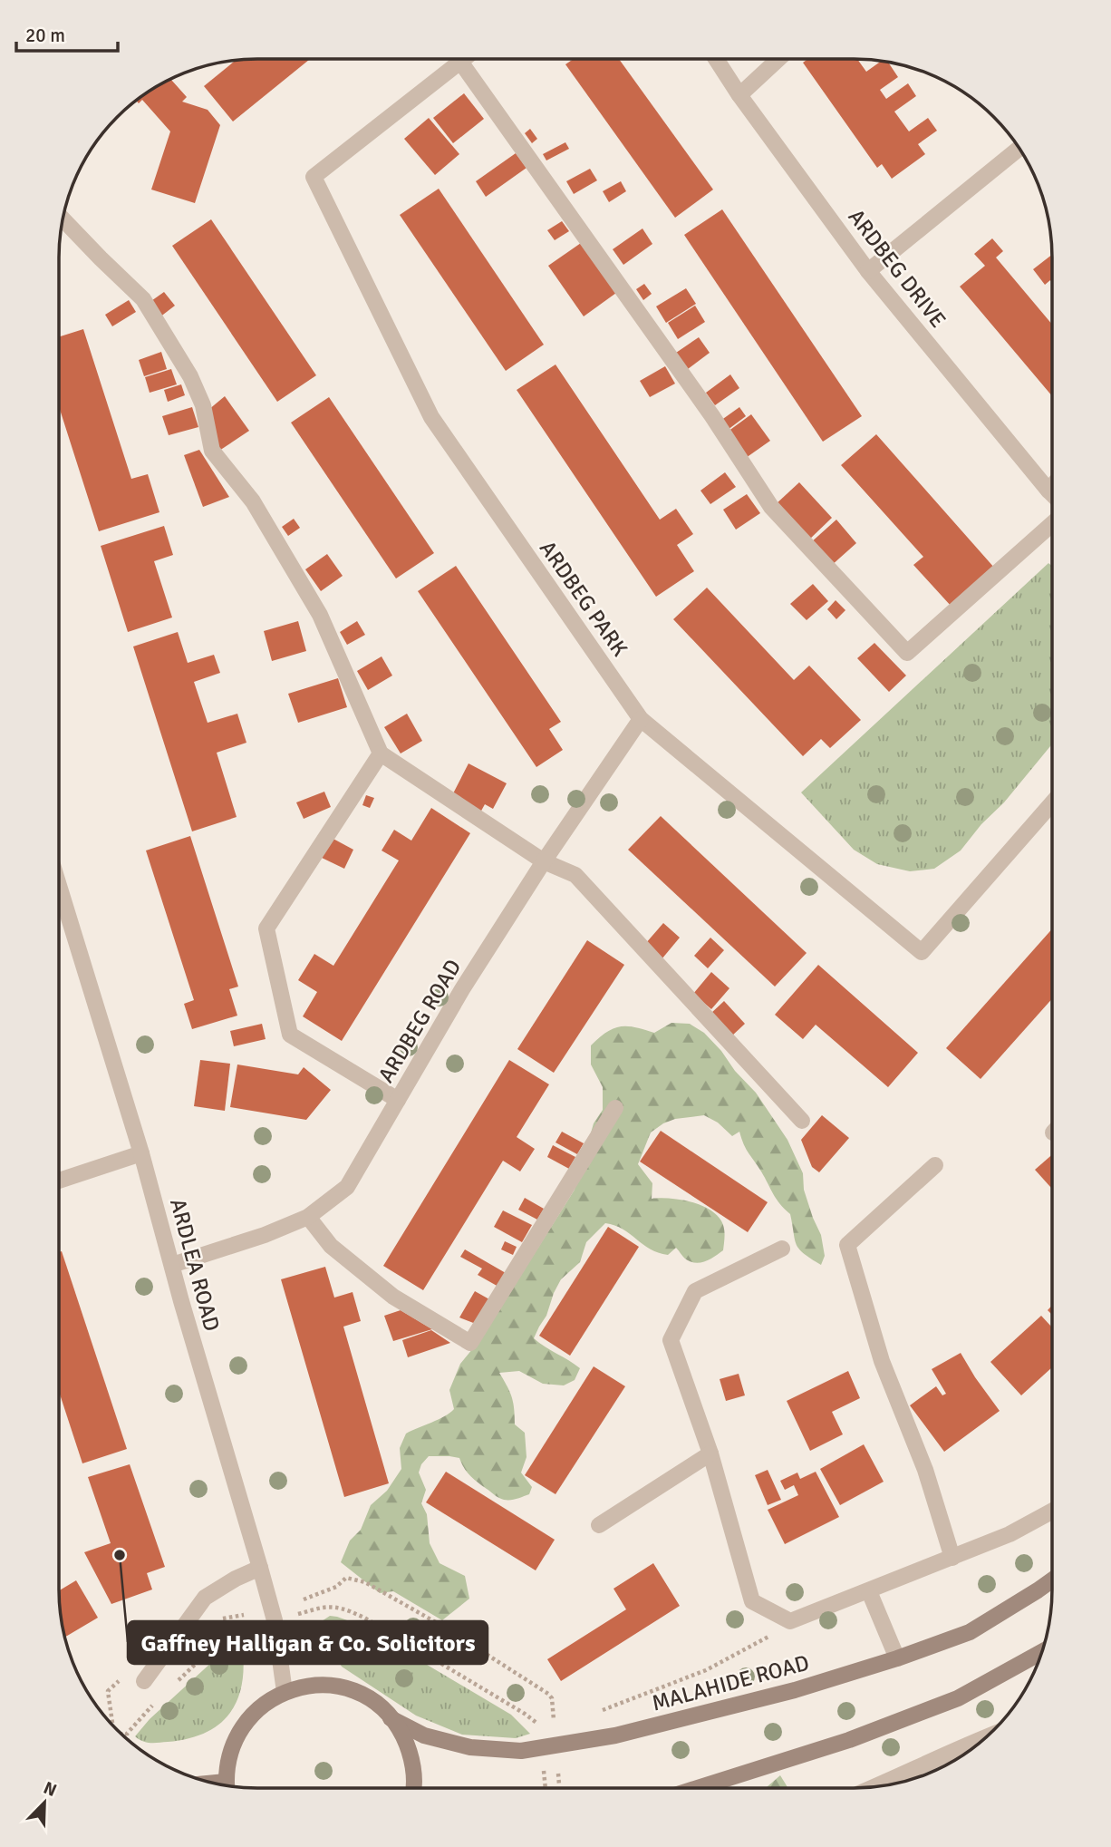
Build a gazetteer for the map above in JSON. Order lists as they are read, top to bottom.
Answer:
{
  "streets": {
    "main road": ["MALAHIDE ROAD"],
    "street": [
      "ARDBEG DRIVE",
      "ARDBEG PARK",
      "ARDBEG ROAD",
      "ARDLEA ROAD"
    ]
  },
  "crossings": [
    ["ARDBEG PARK", "ARDBEG ROAD"],
    ["ARDBEG ROAD", "ARDLEA ROAD"]
  ],
  "places": ["Gaffney Halligan & Co. Solicitors"],
  "scale_bar": "20 m",
  "north": "top right"
}
